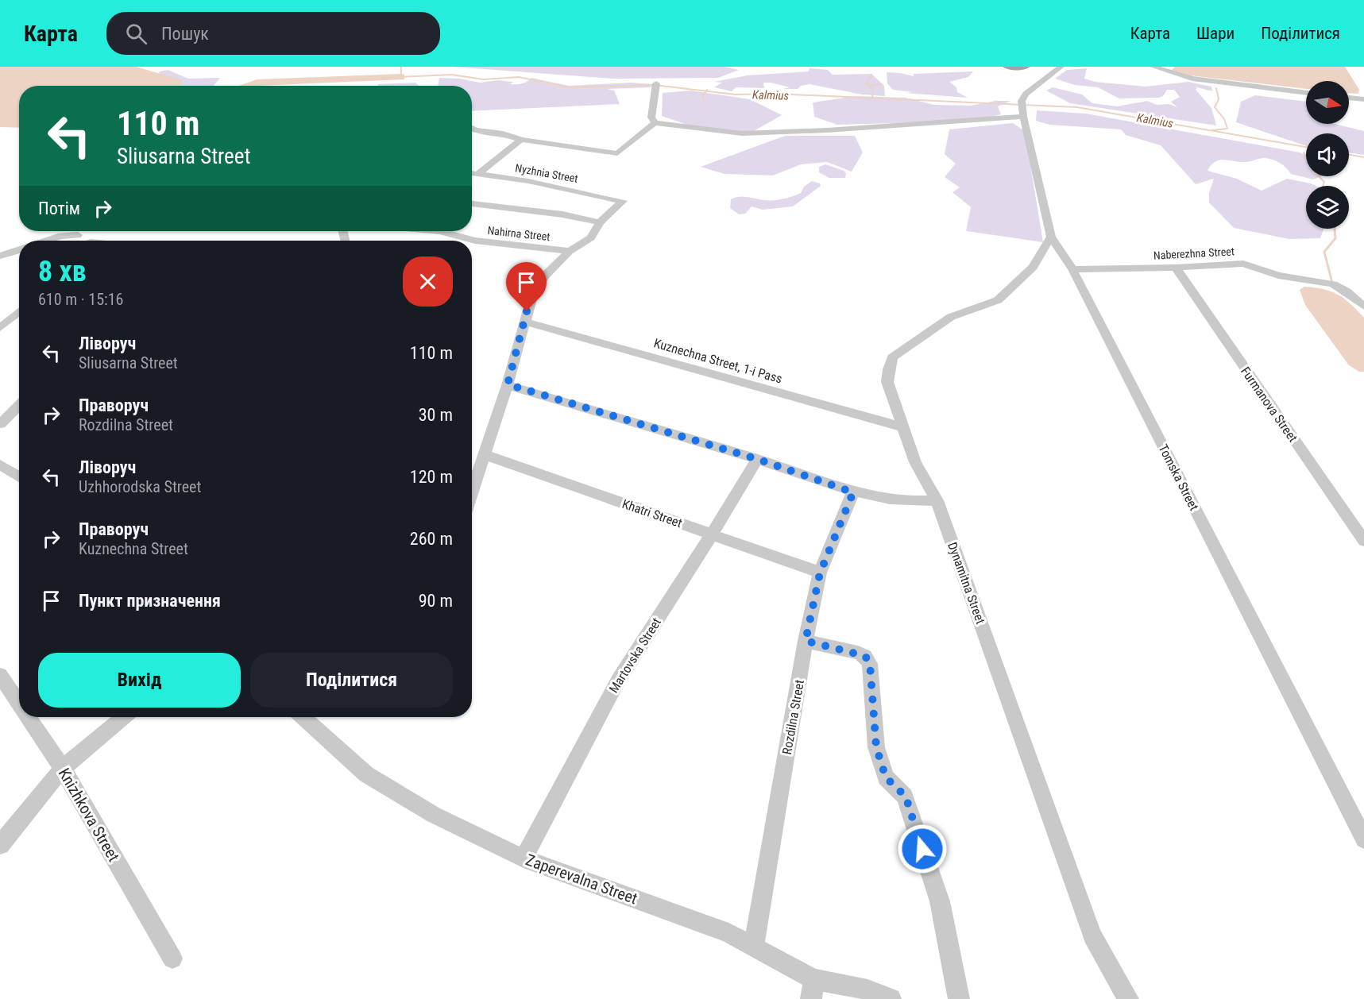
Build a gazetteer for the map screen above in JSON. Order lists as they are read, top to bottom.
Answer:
{
  "streets": {
    "street": [
      "Nyzhnia Street",
      "Nahirna Street",
      "Naberezhna Street",
      "Kuznechna Street, 1-i Pass",
      "Furmanova Street",
      "Tomska Street",
      "Khatri Street",
      "Dynamitna Street",
      "Martovska Street",
      "Rozdilna Street",
      "Knizhkova Street",
      "Zaperevalna Street"
    ]
  },
  "crossings": [
    ["Nyzhnia Street", "Nahirna Street"],
    ["Naberezhna Street", "Furmanova Street"],
    ["Naberezhna Street", "Tomska Street"],
    ["Kuznechna Street, 1-i Pass", "Dynamitna Street"],
    ["Tomska Street", "Dynamitna Street"],
    ["Khatri Street", "Martovska Street"],
    ["Khatri Street", "Rozdilna Street"],
    ["Martovska Street", "Zaperevalna Street"],
    ["Rozdilna Street", "Zaperevalna Street"]
  ],
  "water": ["Kalmius"],
  "north": "right",
  "page": {
    "header": "Карта",
    "search": "Пошук",
    "nav": ["Карта", "Шари", "Поділитися"],
    "turn": ["110 m", "Sliusarna Street"],
    "then": "Потім",
    "heading": ["8 хв", "610 m · 15:16"],
    "list": [
      {
        "name": "Ліворуч",
        "note": "Sliusarna Street",
        "value": "110 m"
      },
      {
        "name": "Праворуч",
        "note": "Rozdilna Street",
        "value": "30 m"
      },
      {
        "name": "Ліворуч",
        "note": "Uzhhorodska Street",
        "value": "120 m"
      },
      {
        "name": "Праворуч",
        "note": "Kuznechna Street",
        "value": "260 m"
      },
      {
        "name": "Пункт призначення",
        "value": "90 m"
      }
    ],
    "buttons": ["Вихід", "Поділитися"]
  }
}
